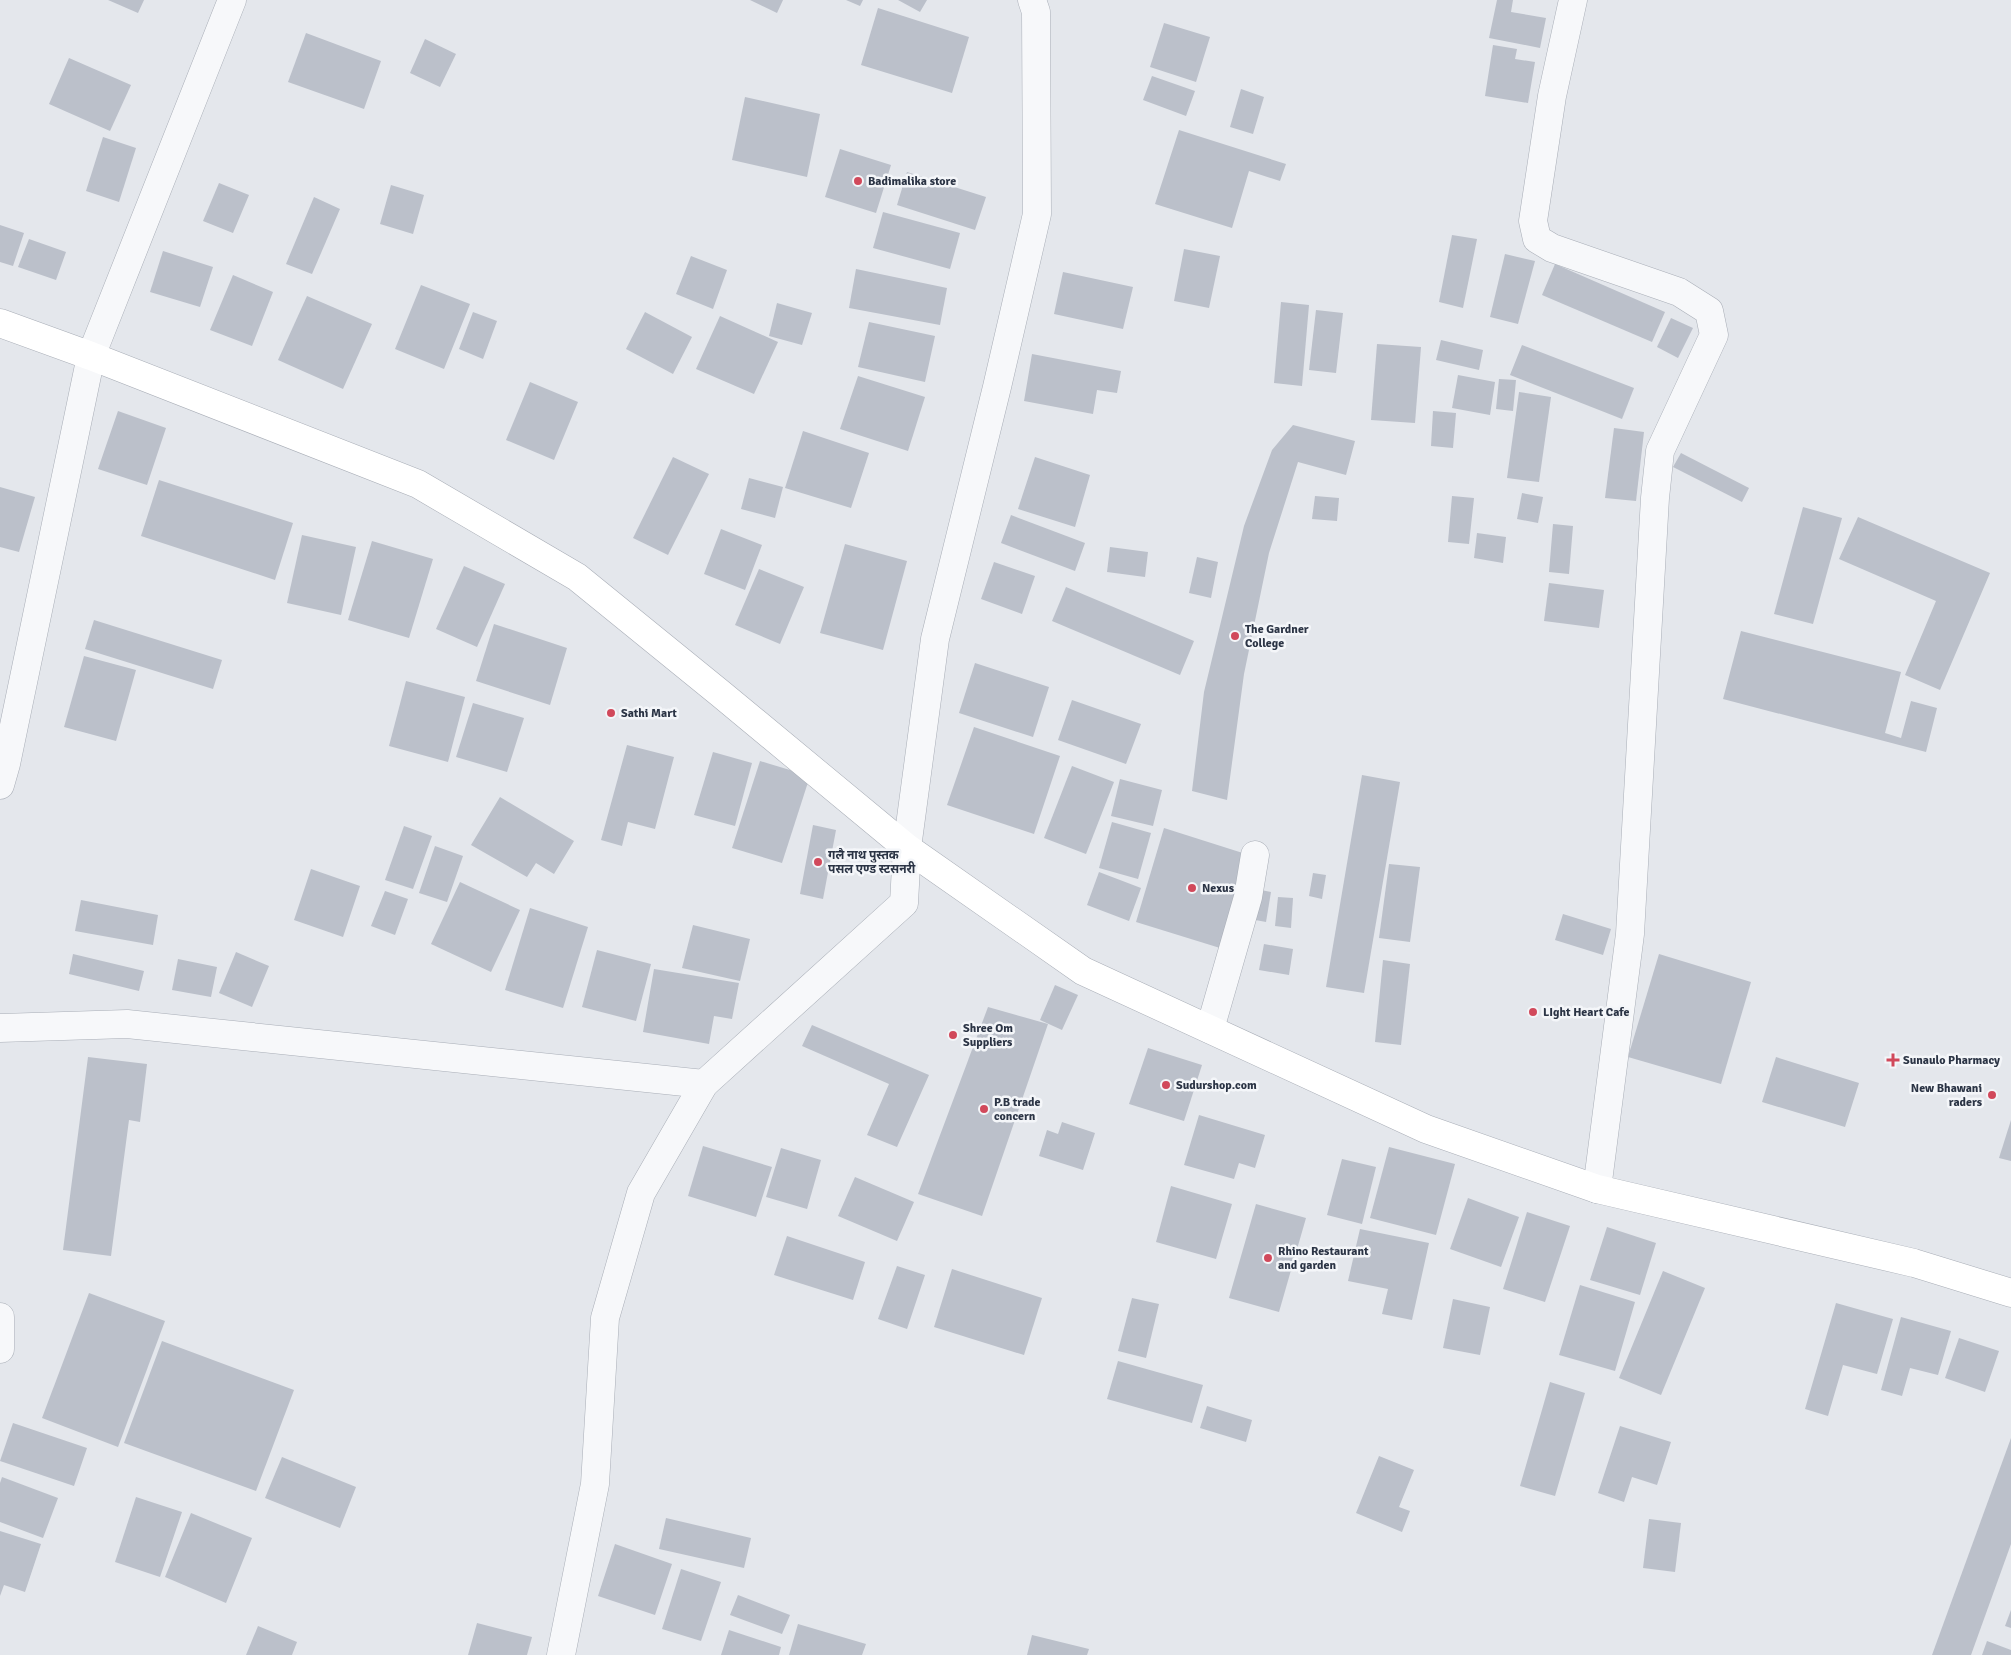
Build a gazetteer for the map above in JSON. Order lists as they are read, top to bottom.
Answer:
{
  "places": {
    "other": [
      "Badimalika store",
      "The Gardner College",
      "Sathi Mart",
      "गलै नाथ पुस्तक पसल एण्ड स्टसनरी",
      "Nexus",
      "LIght Heart Cafe",
      "Shree Om Suppliers",
      "Sudurshop.com",
      "New Bhawani raders",
      "P.B trade concern",
      "Rhino Restaurant and garden"
    ],
    "health": ["Sunaulo Pharmacy"]
  }
}
